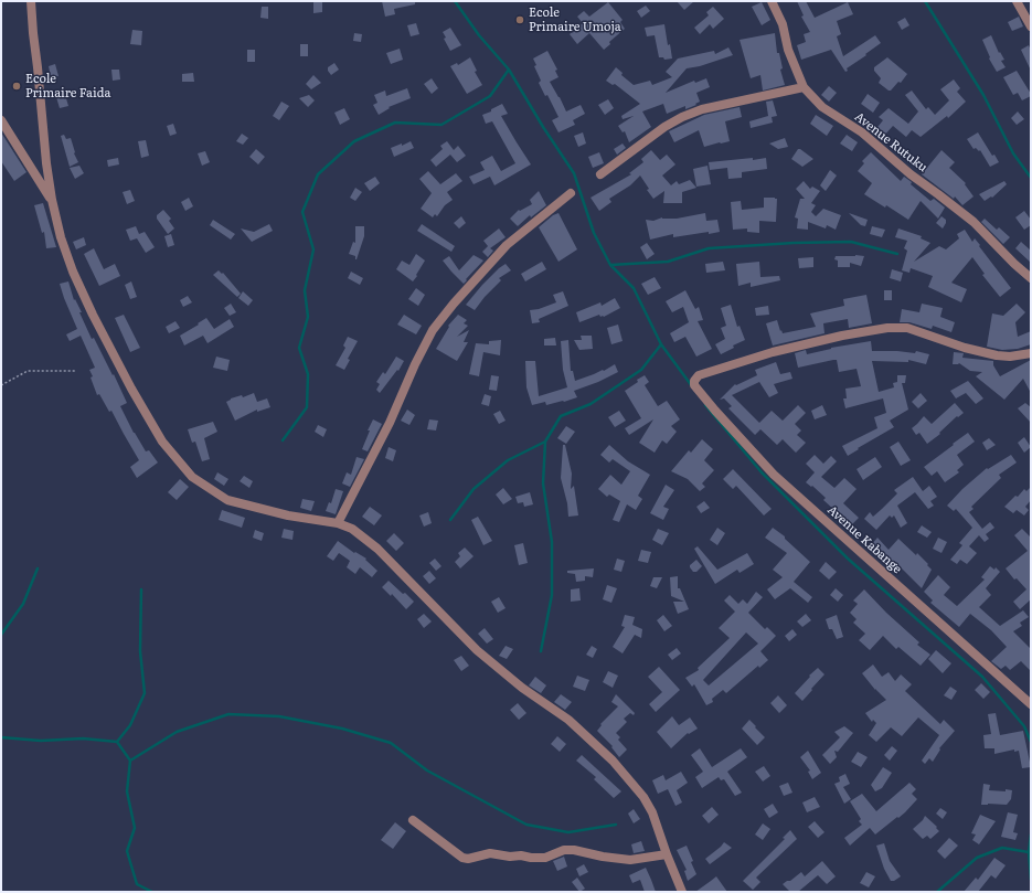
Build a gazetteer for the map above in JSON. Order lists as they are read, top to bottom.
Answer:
{
  "streets": {
    "street": ["Avenue Rutuku", "Avenue Kabange"]
  },
  "places": ["Ecole Primaire Umoja", "Ecole Primaire Faida"]
}
